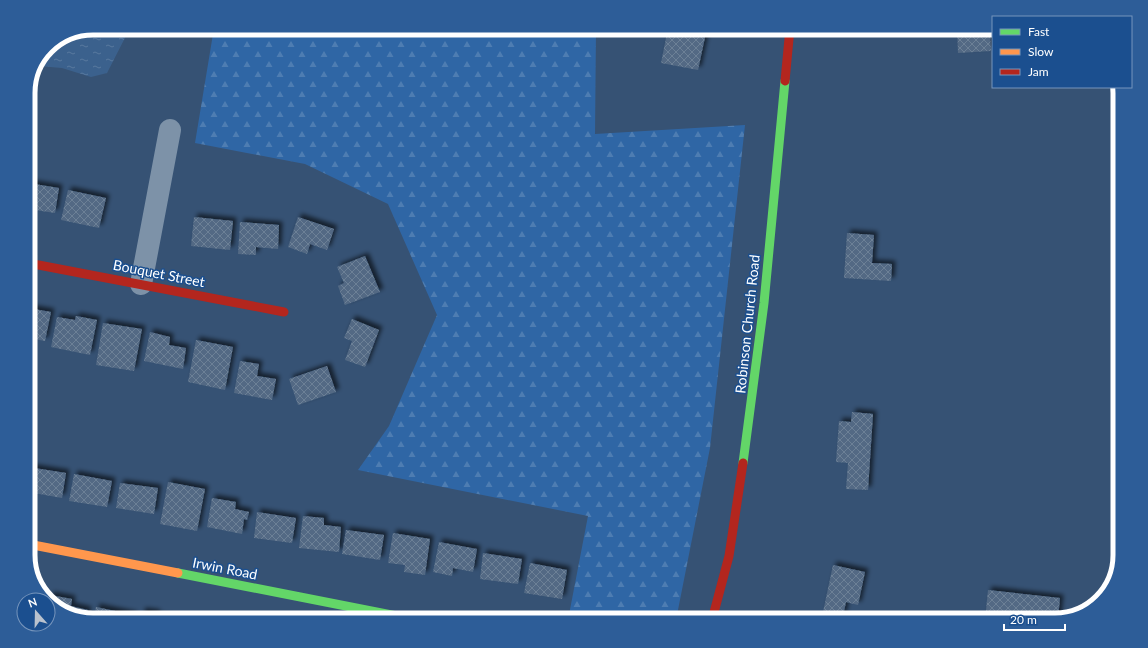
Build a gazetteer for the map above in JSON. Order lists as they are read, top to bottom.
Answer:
{
  "streets": {
    "street": ["Bouquet Street", "Robinson Church Road", "Irwin Road"]
  },
  "legend": ["Fast", "Slow", "Jam"],
  "scale_bar": "20 m",
  "north": "top"
}
